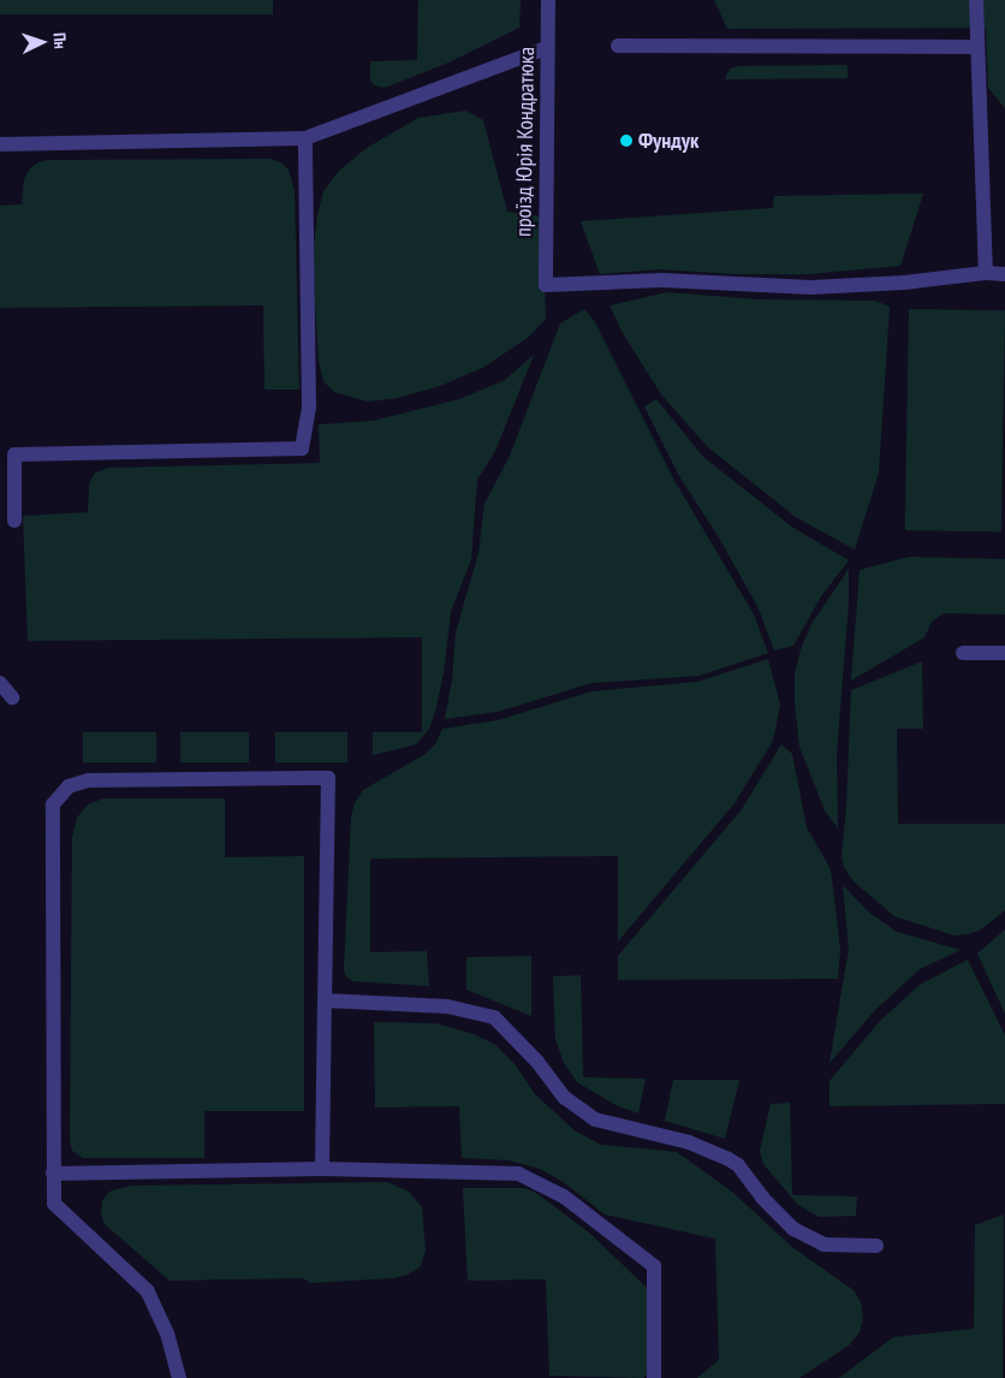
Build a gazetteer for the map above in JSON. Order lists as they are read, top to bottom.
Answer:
{
  "streets": {
    "street": ["проїзд Юрія Кондратюка"]
  },
  "places": ["Фундук"],
  "north": "right"
}
